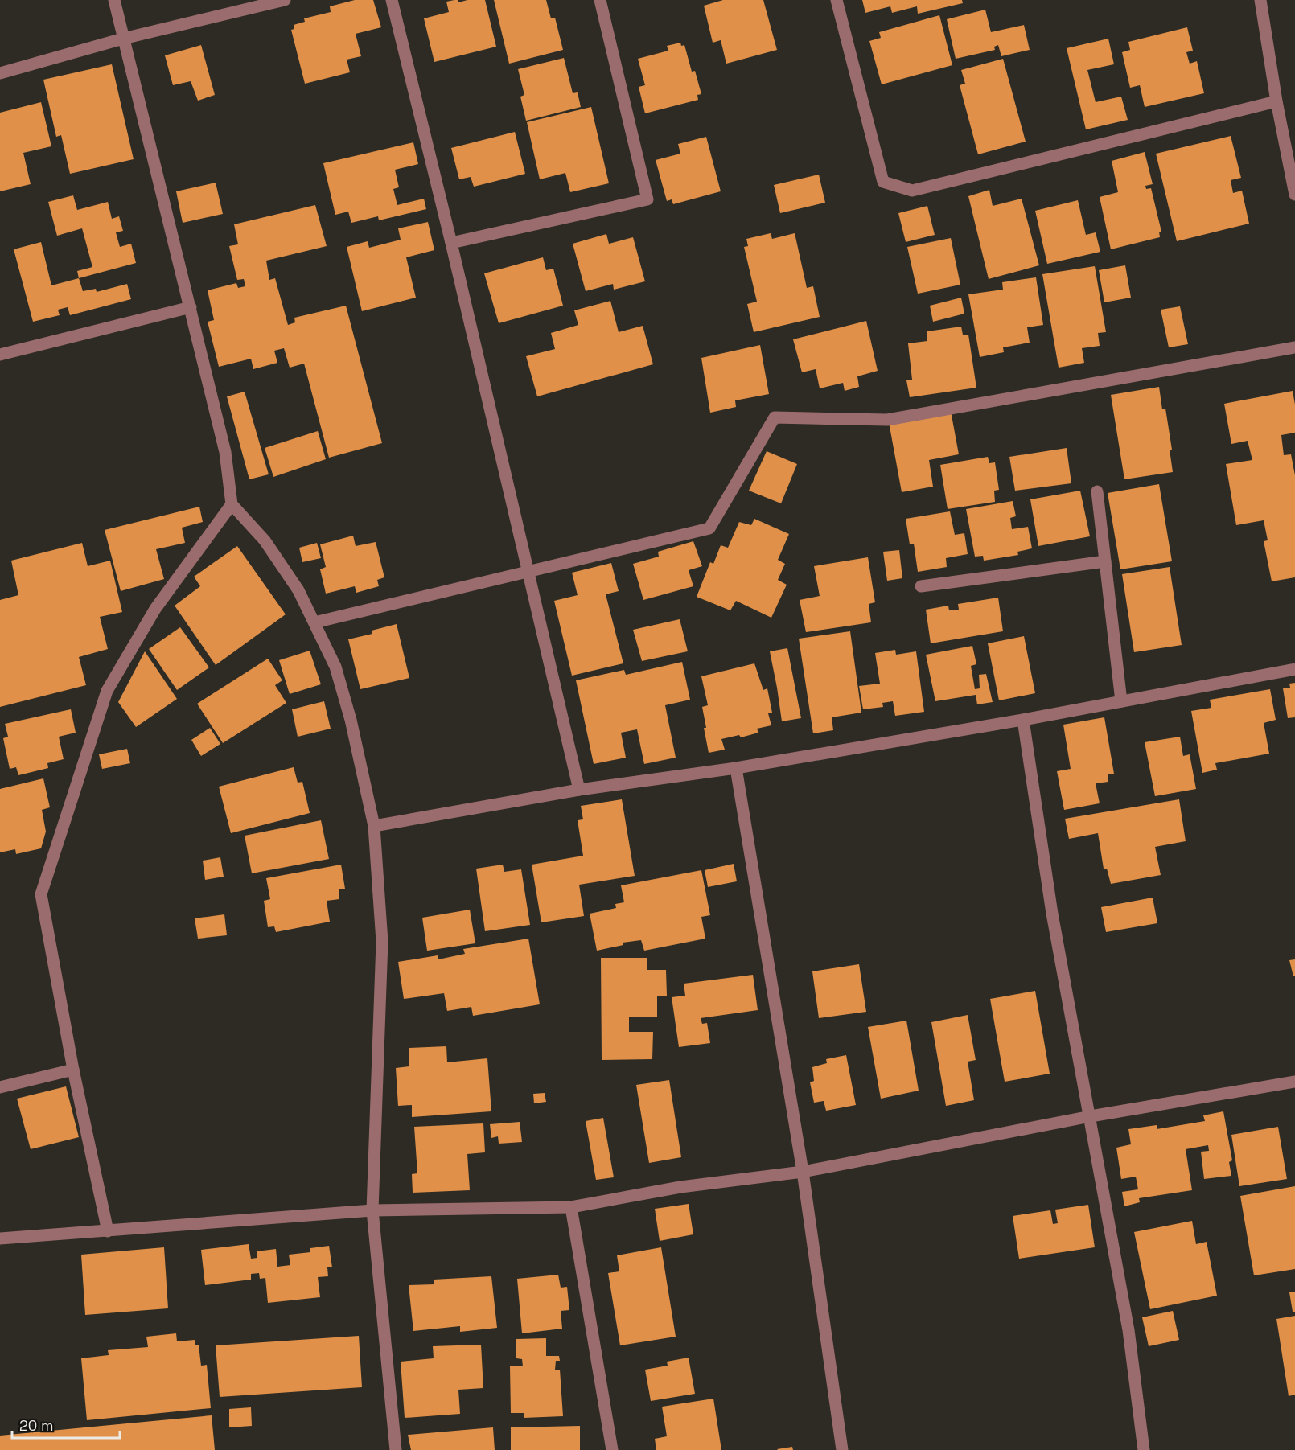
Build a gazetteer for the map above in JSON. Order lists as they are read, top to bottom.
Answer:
{
  "scale_bar": "20 m"
}
